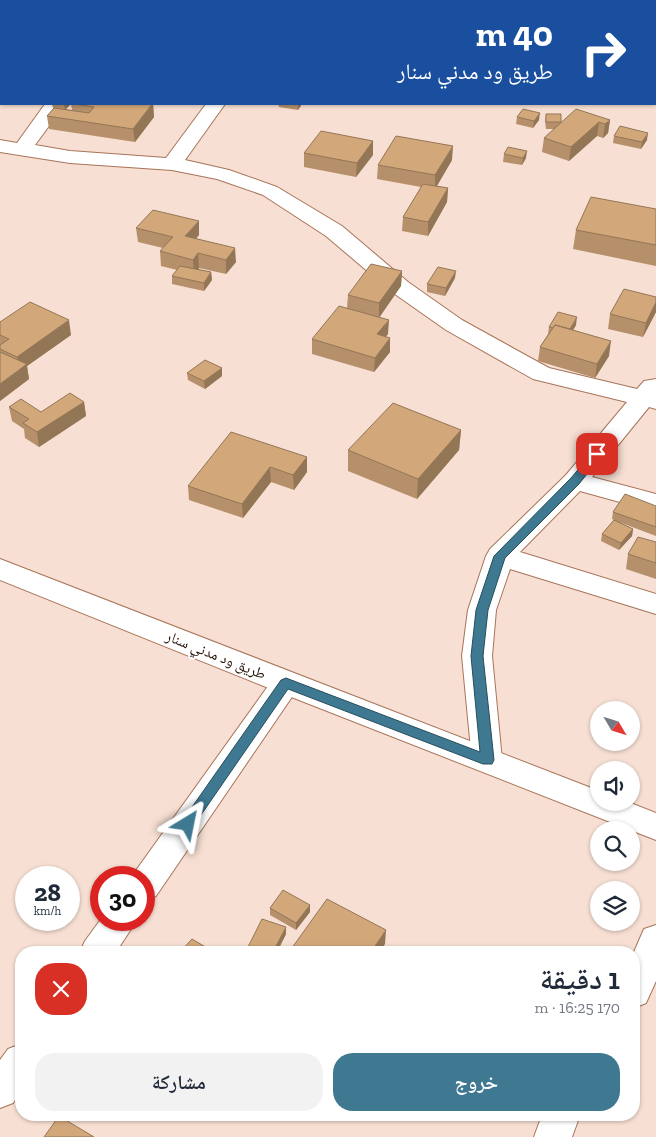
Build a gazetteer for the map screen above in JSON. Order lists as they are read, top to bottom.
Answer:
{
  "streets": {
    "main road": ["طريق ود مدني سنار"]
  },
  "north": "bottom right",
  "page": {
    "turn": ["40 m", "طريق ود مدني سنار"],
    "speed": "28 km/h",
    "limit": "30",
    "heading": ["1 دقيقة", "170 m · 16:25"],
    "buttons": ["خروج", "مشاركة"]
  }
}
